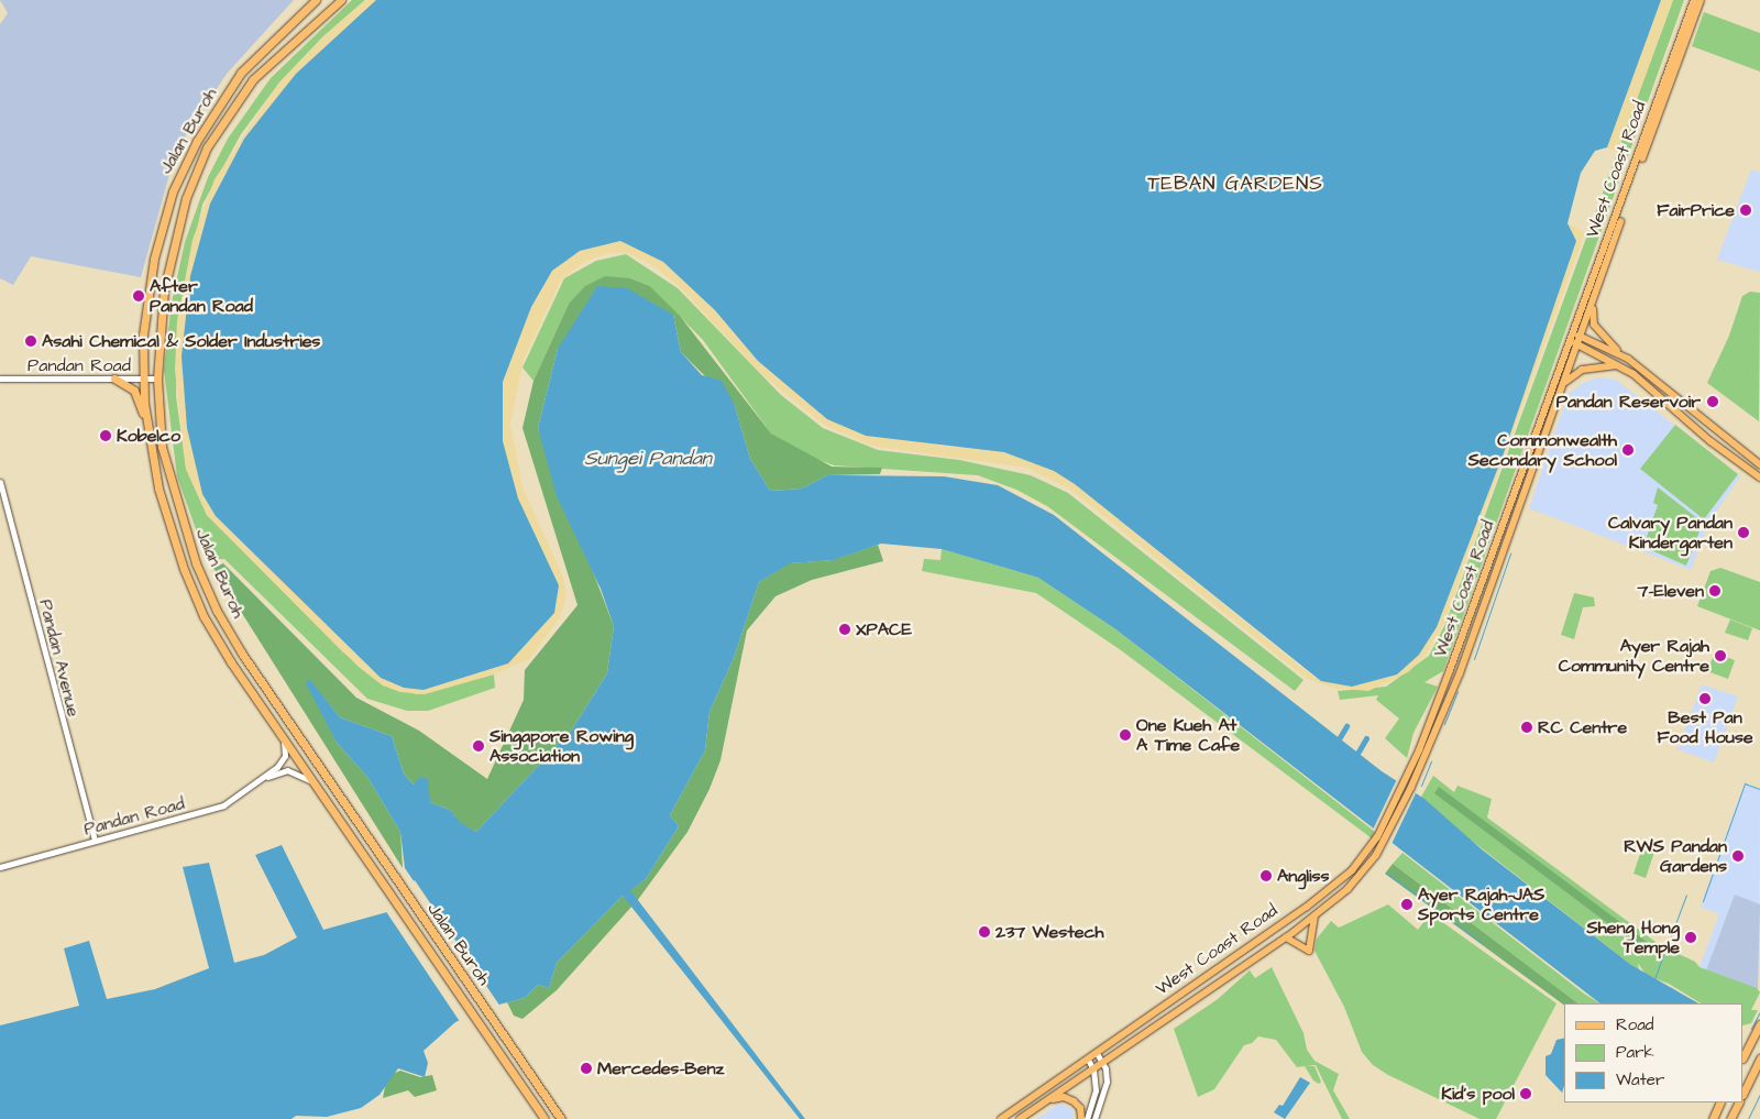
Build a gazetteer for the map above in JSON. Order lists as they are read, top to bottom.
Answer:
{
  "streets": {
    "highway": ["Jalan Buroh"],
    "main road": ["West Coast Road"],
    "street": ["Pandan Road", "Pandan Avenue"]
  },
  "crossings": [
    ["Jalan Buroh", "Pandan Road"],
    ["Pandan Road", "Pandan Avenue"]
  ],
  "districts": ["TEBAN GARDENS"],
  "water": ["Sungei Pandan"],
  "places": [
    "FairPrice",
    "After Pandan Road",
    "Asahi Chemical & Solder Industries",
    "Pandan Reservoir",
    "Kobelco",
    "Commonwealth Secondary School",
    "Calvary Pandan Kindergarten",
    "7-Eleven",
    "XPACE",
    "Ayer Rajah Community Centre",
    "Best Pan Food House",
    "RC Centre",
    "One Kueh At A Time Cafe",
    "Singapore Rowing Association",
    "RWS Pandan Gardens",
    "Angliss",
    "Ayer Rajah-JAS Sports Centre",
    "237 Westech",
    "Sheng Hong Temple",
    "Mercedes-Benz",
    "Kid's pool"
  ],
  "legend": ["Road", "Park", "Water"]
}
